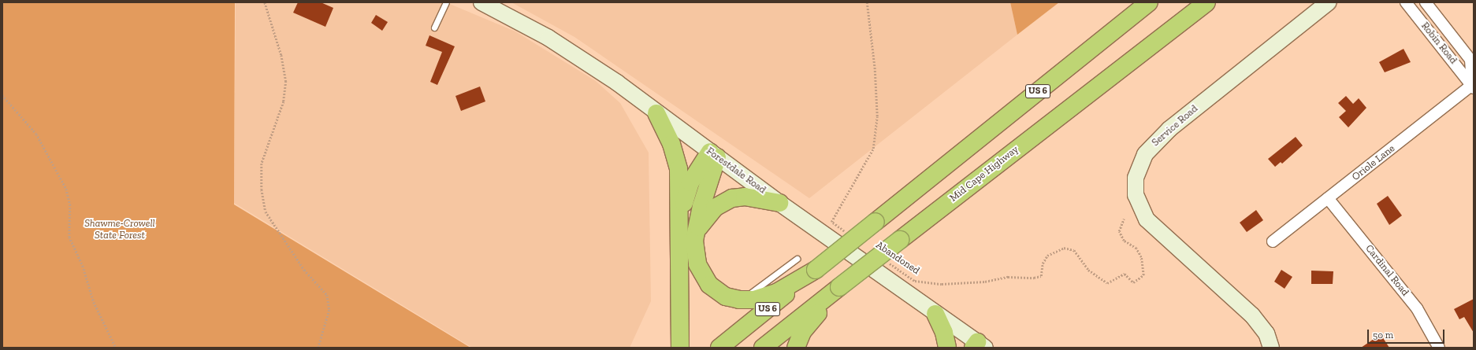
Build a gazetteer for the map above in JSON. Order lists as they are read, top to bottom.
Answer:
{
  "streets": {
    "highway": ["US 6", "Mid Cape Highway"],
    "main road": ["Service Road", "Forestdale Road"],
    "street": ["Robin Road", "Oriole Lane", "Cardinal Road"],
    "path": ["Abandoned"]
  },
  "crossings": [
    ["Robin Road", "Oriole Lane"],
    ["Oriole Lane", "Cardinal Road"]
  ],
  "parks": ["Shawme-Crowell State Forest"],
  "scale_bar": "50 m"
}
